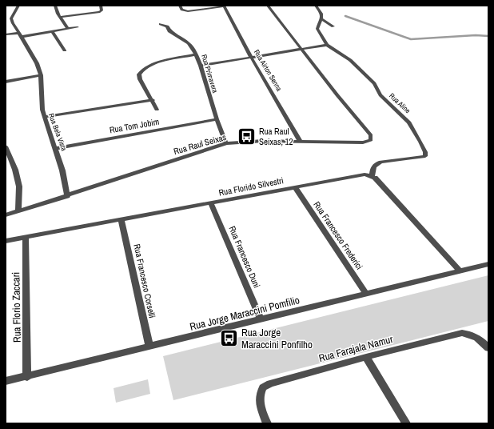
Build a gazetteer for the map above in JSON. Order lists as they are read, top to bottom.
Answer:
{
  "streets": {
    "street": [
      "Rua Aírton Senna",
      "Rua Primavera",
      "Rua Aline",
      "Rua Tom Jobim",
      "Rua Bela Vista",
      "Rua Raul Seixas",
      "Rua Florido Silvestri",
      "Rua Francesco Frederici",
      "Rua Francesco Duni",
      "Rua Francesco Corselli",
      "Rua Florio Zaccari",
      "Rua Jorge Maraccini Pomfilio",
      "Rua Farajala Namur"
    ]
  },
  "crossings": [
    ["Rua Aírton Senna", "Rua Raul Seixas"],
    ["Rua Primavera", "Rua Tom Jobim"],
    ["Rua Primavera", "Rua Raul Seixas"],
    ["Rua Aline", "Rua Florido Silvestri"],
    ["Rua Tom Jobim", "Rua Bela Vista"],
    ["Rua Bela Vista", "Rua Raul Seixas"],
    ["Rua Florido Silvestri", "Rua Francesco Frederici"],
    ["Rua Florido Silvestri", "Rua Francesco Duni"],
    ["Rua Florido Silvestri", "Rua Francesco Corselli"],
    ["Rua Florido Silvestri", "Rua Florio Zaccari"],
    ["Rua Francesco Frederici", "Rua Jorge Maraccini Pomfilio"],
    ["Rua Francesco Duni", "Rua Jorge Maraccini Pomfilio"],
    ["Rua Francesco Corselli", "Rua Jorge Maraccini Pomfilio"],
    ["Rua Florio Zaccari", "Rua Jorge Maraccini Pomfilio"]
  ],
  "places": {
    "bus stop": ["Rua Raul Seixas, 12", "Rua Jorge Maraccini Ponfilho"]
  }
}
